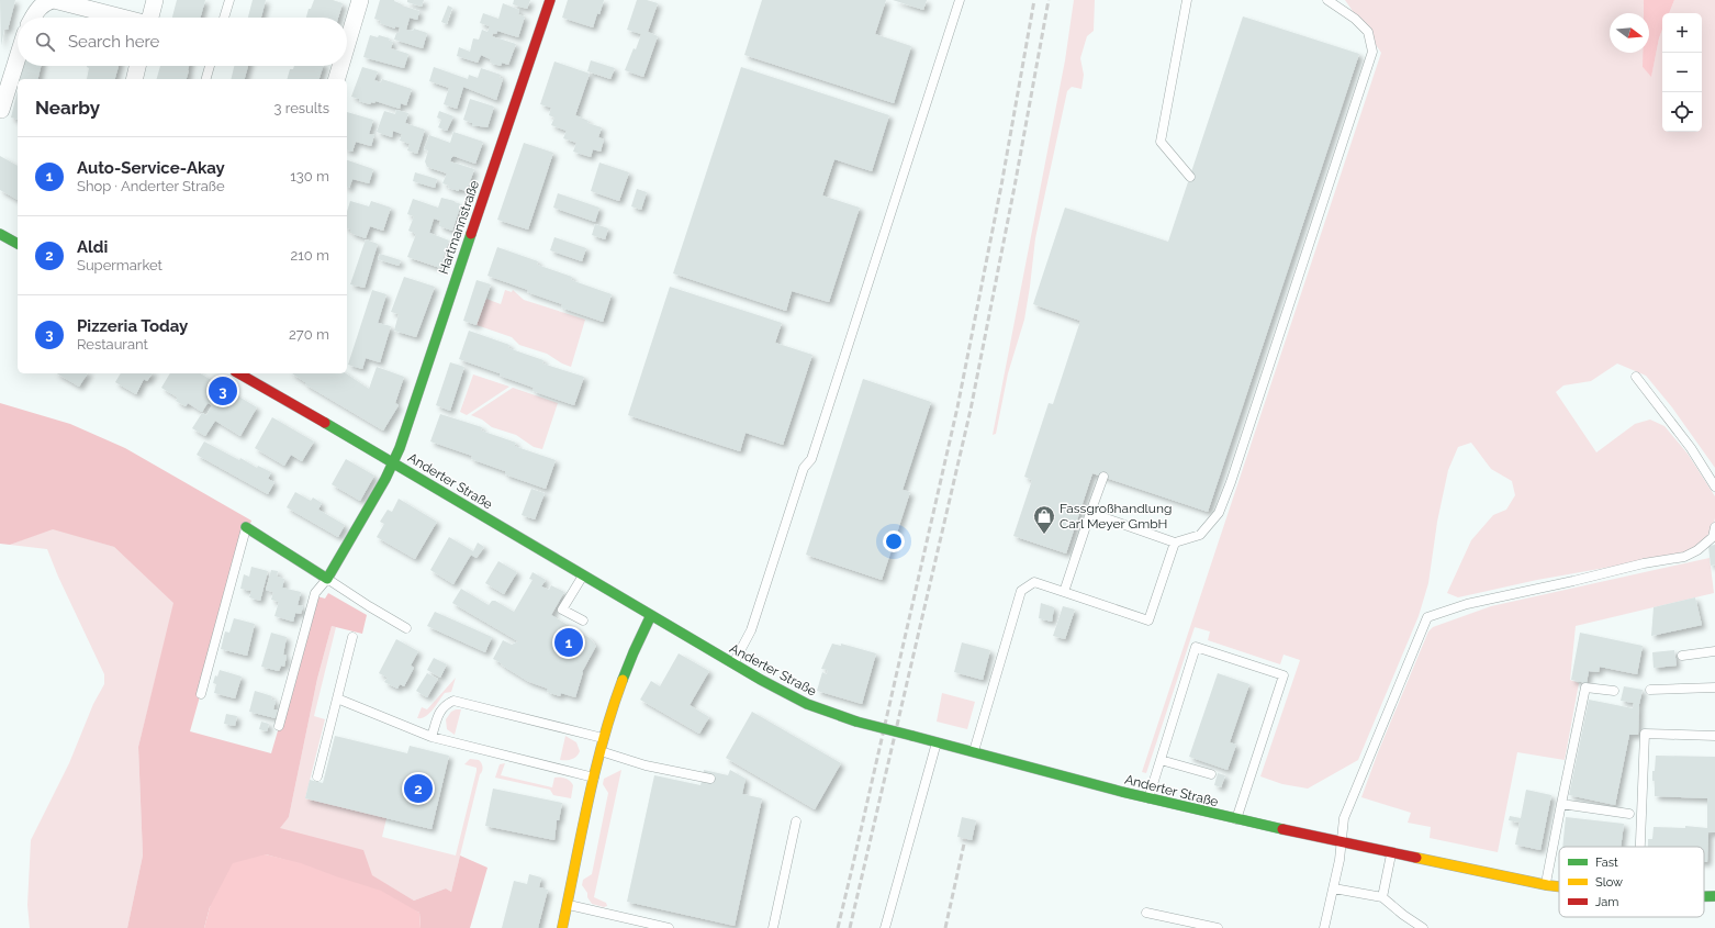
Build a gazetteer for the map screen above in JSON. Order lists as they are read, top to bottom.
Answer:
{
  "streets": {
    "main road": ["Hartmannstraße", "Anderter Straße"]
  },
  "crossings": [
    ["Hartmannstraße", "Anderter Straße"]
  ],
  "places": {
    "shop": ["Fassgroßhandlung Carl Meyer GmbH"]
  },
  "legend": ["Fast", "Slow", "Jam"],
  "north": "right",
  "page": {
    "map_buttons": ["+", "−"],
    "search": "Search here",
    "heading": ["Nearby", "3 results"],
    "list": [
      {
        "mark": "1",
        "name": "Auto-Service-Akay",
        "note": "Shop · Anderter Straße",
        "value": "130 m"
      },
      {
        "mark": "2",
        "name": "Aldi",
        "note": "Supermarket",
        "value": "210 m"
      },
      {
        "mark": "3",
        "name": "Pizzeria Today",
        "note": "Restaurant",
        "value": "270 m"
      }
    ],
    "pins": ["3", "1", "2"]
  }
}
